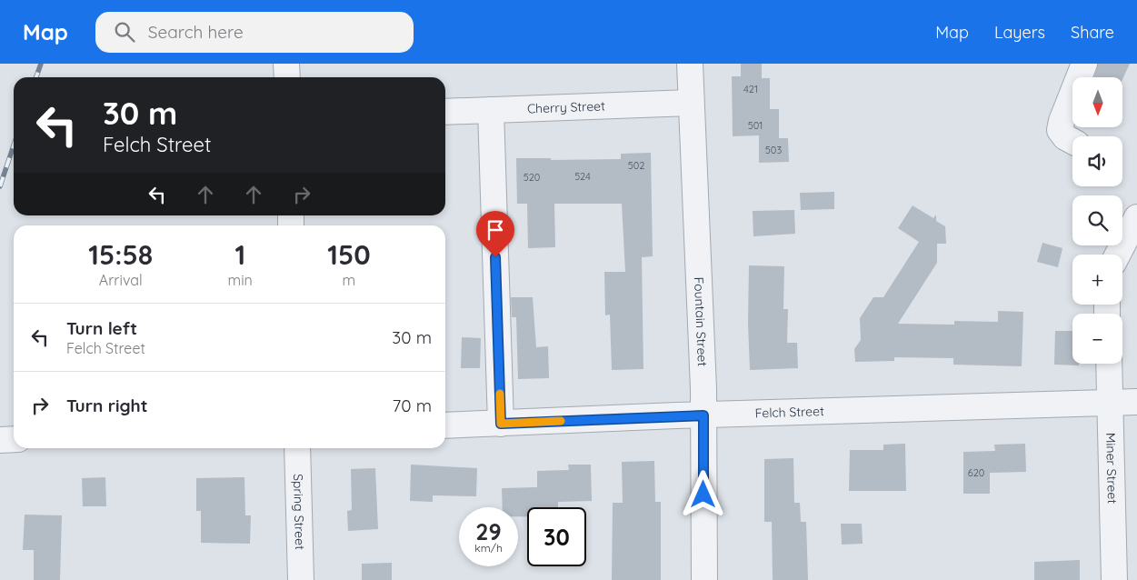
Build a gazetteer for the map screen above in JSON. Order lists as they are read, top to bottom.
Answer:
{
  "streets": {
    "street": [
      "Cherry Street",
      "Fountain Street",
      "Felch Street",
      "Miner Street",
      "Spring Street"
    ]
  },
  "crossings": [
    ["Cherry Street", "Fountain Street"],
    ["Fountain Street", "Felch Street"],
    ["Felch Street", "Miner Street"]
  ],
  "house_numbers": [
    "421",
    "501",
    "503",
    "502",
    "524",
    "520",
    "620"
  ],
  "north": "bottom",
  "page": {
    "header": "Map",
    "search": "Search here",
    "nav": ["Map", "Layers", "Share"],
    "map_buttons": ["+", "−"],
    "turn": ["30 m", "Felch Street"],
    "eta": [
      "15:58",
      "Arrival",
      "1",
      "min",
      "150",
      "m"
    ],
    "list": [
      {
        "name": "Turn left",
        "note": "Felch Street",
        "value": "30 m"
      },
      {
        "name": "Turn right",
        "value": "70 m"
      }
    ],
    "speed": "29 km/h",
    "limit": "30"
  }
}
